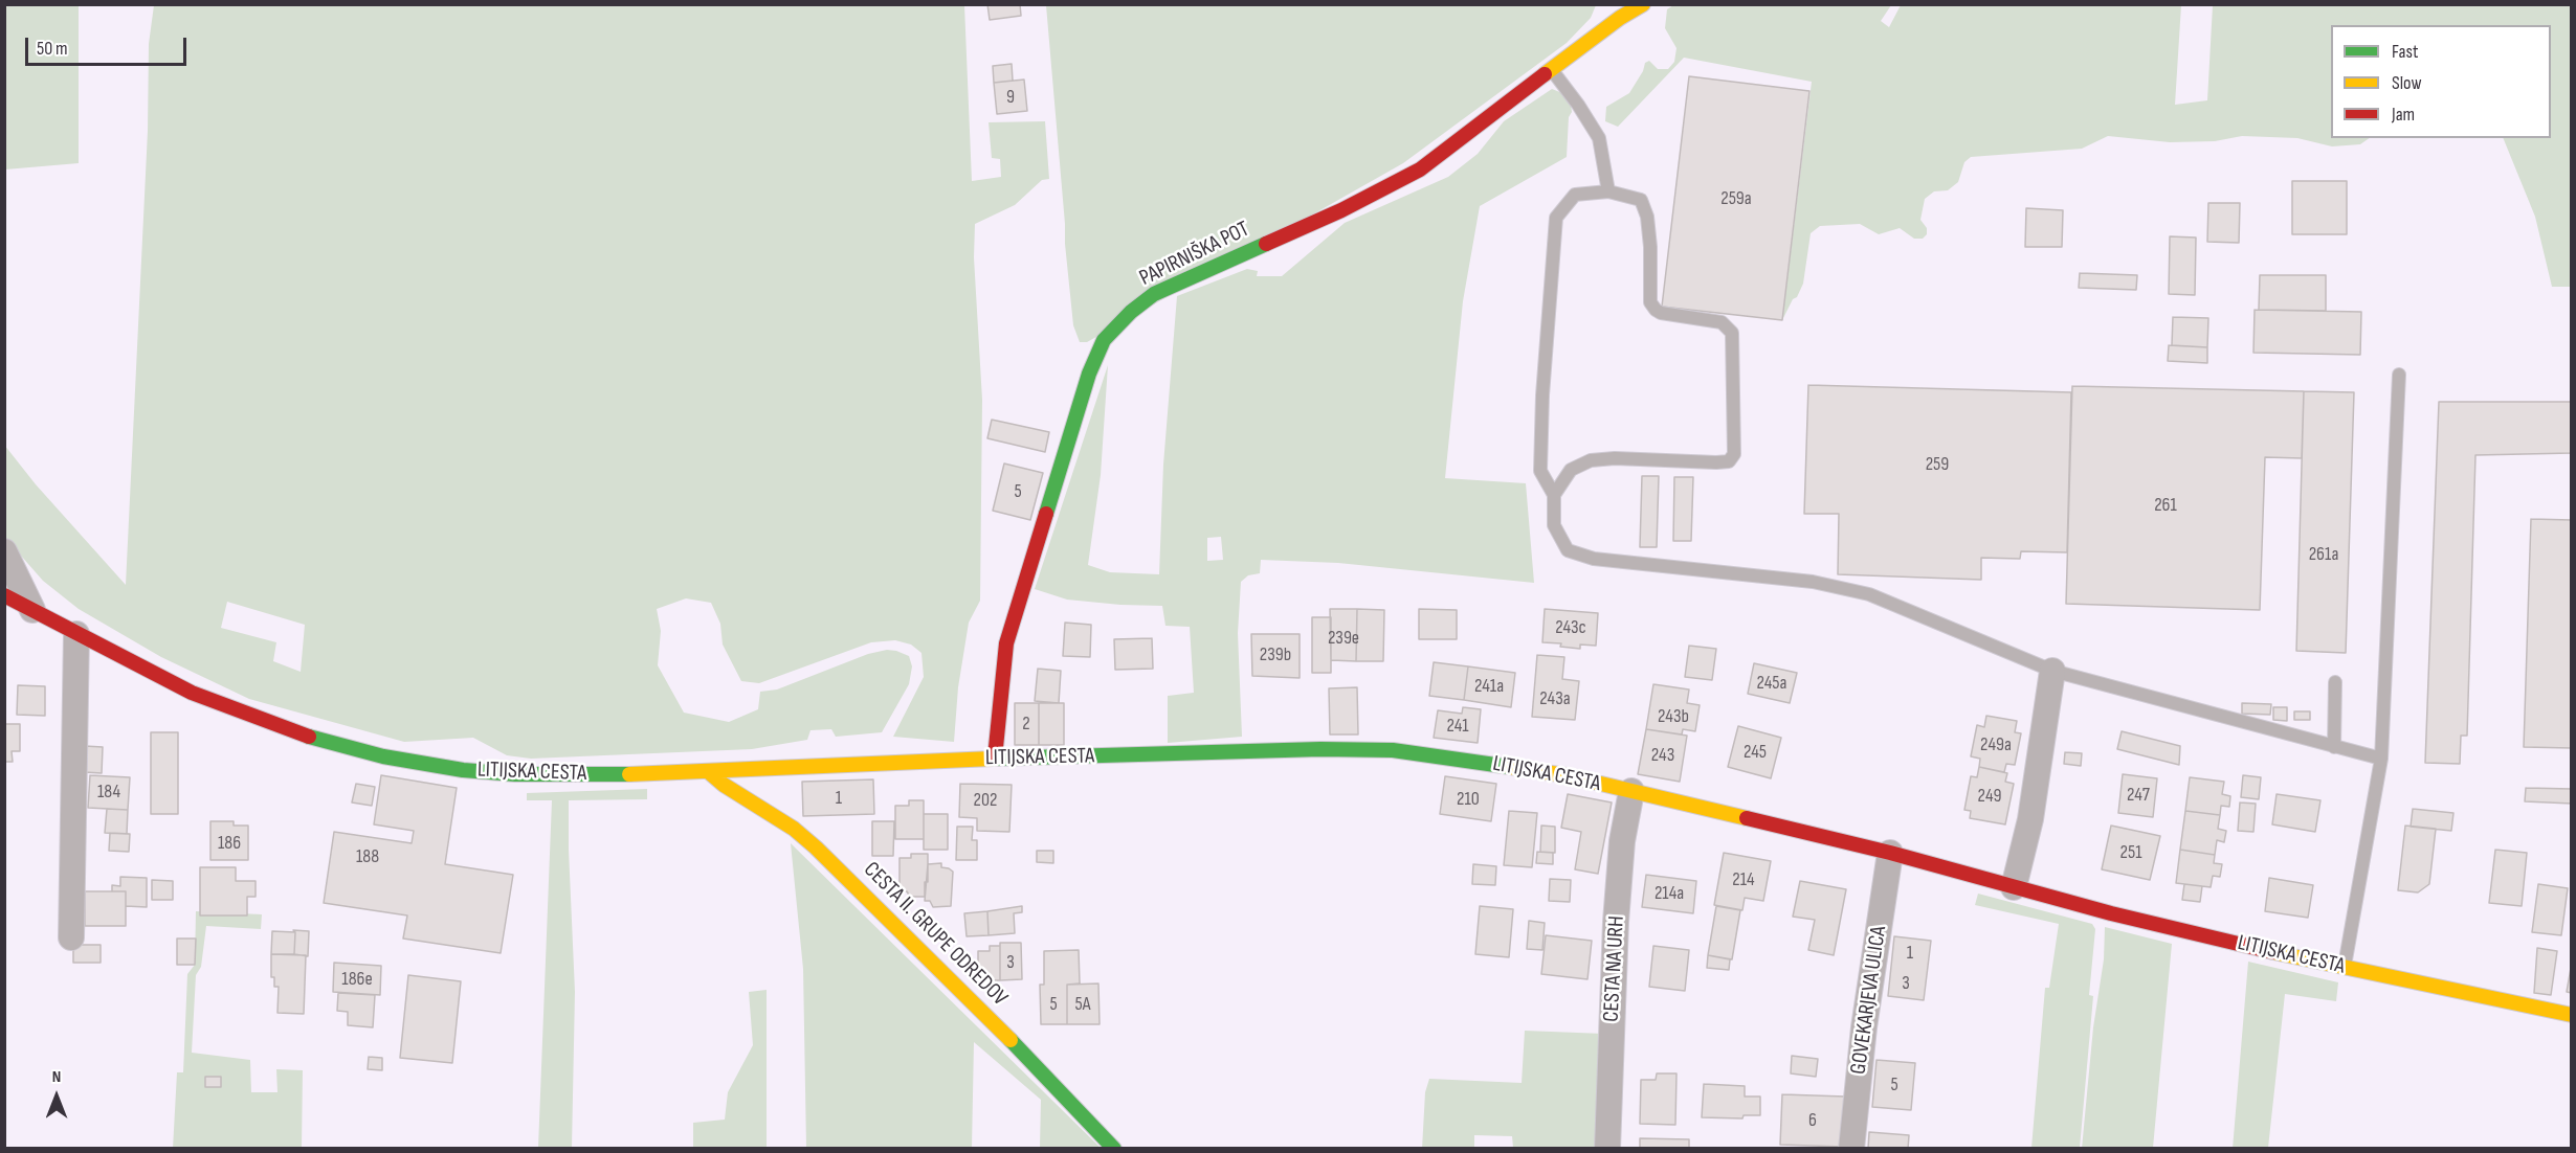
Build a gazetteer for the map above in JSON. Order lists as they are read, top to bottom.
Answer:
{
  "streets": {
    "main road": ["PAPIRNIŠKA POT", "LITIJSKA CESTA", "CESTA II. GRUPE ODREDOV"],
    "street": ["CESTA NA URH", "GOVEKARJEVA ULICA"]
  },
  "crossings": [
    ["PAPIRNIŠKA POT", "LITIJSKA CESTA"],
    ["LITIJSKA CESTA", "CESTA II. GRUPE ODREDOV"],
    ["LITIJSKA CESTA", "CESTA NA URH"],
    ["LITIJSKA CESTA", "GOVEKARJEVA ULICA"]
  ],
  "house_numbers": [
    "9",
    "259a",
    "259",
    "5",
    "261",
    "261a",
    "243c",
    "239e",
    "239b",
    "245a",
    "241a",
    "243a",
    "243b",
    "2",
    "241",
    "249a",
    "245",
    "243",
    "184",
    "247",
    "249",
    "1",
    "210",
    "202",
    "186",
    "251",
    "188",
    "214",
    "214a",
    "1",
    "3",
    "186e",
    "3",
    "5",
    "5A",
    "5",
    "6"
  ],
  "legend": ["Fast", "Slow", "Jam"],
  "scale_bar": "50 m",
  "north": "top"
}
